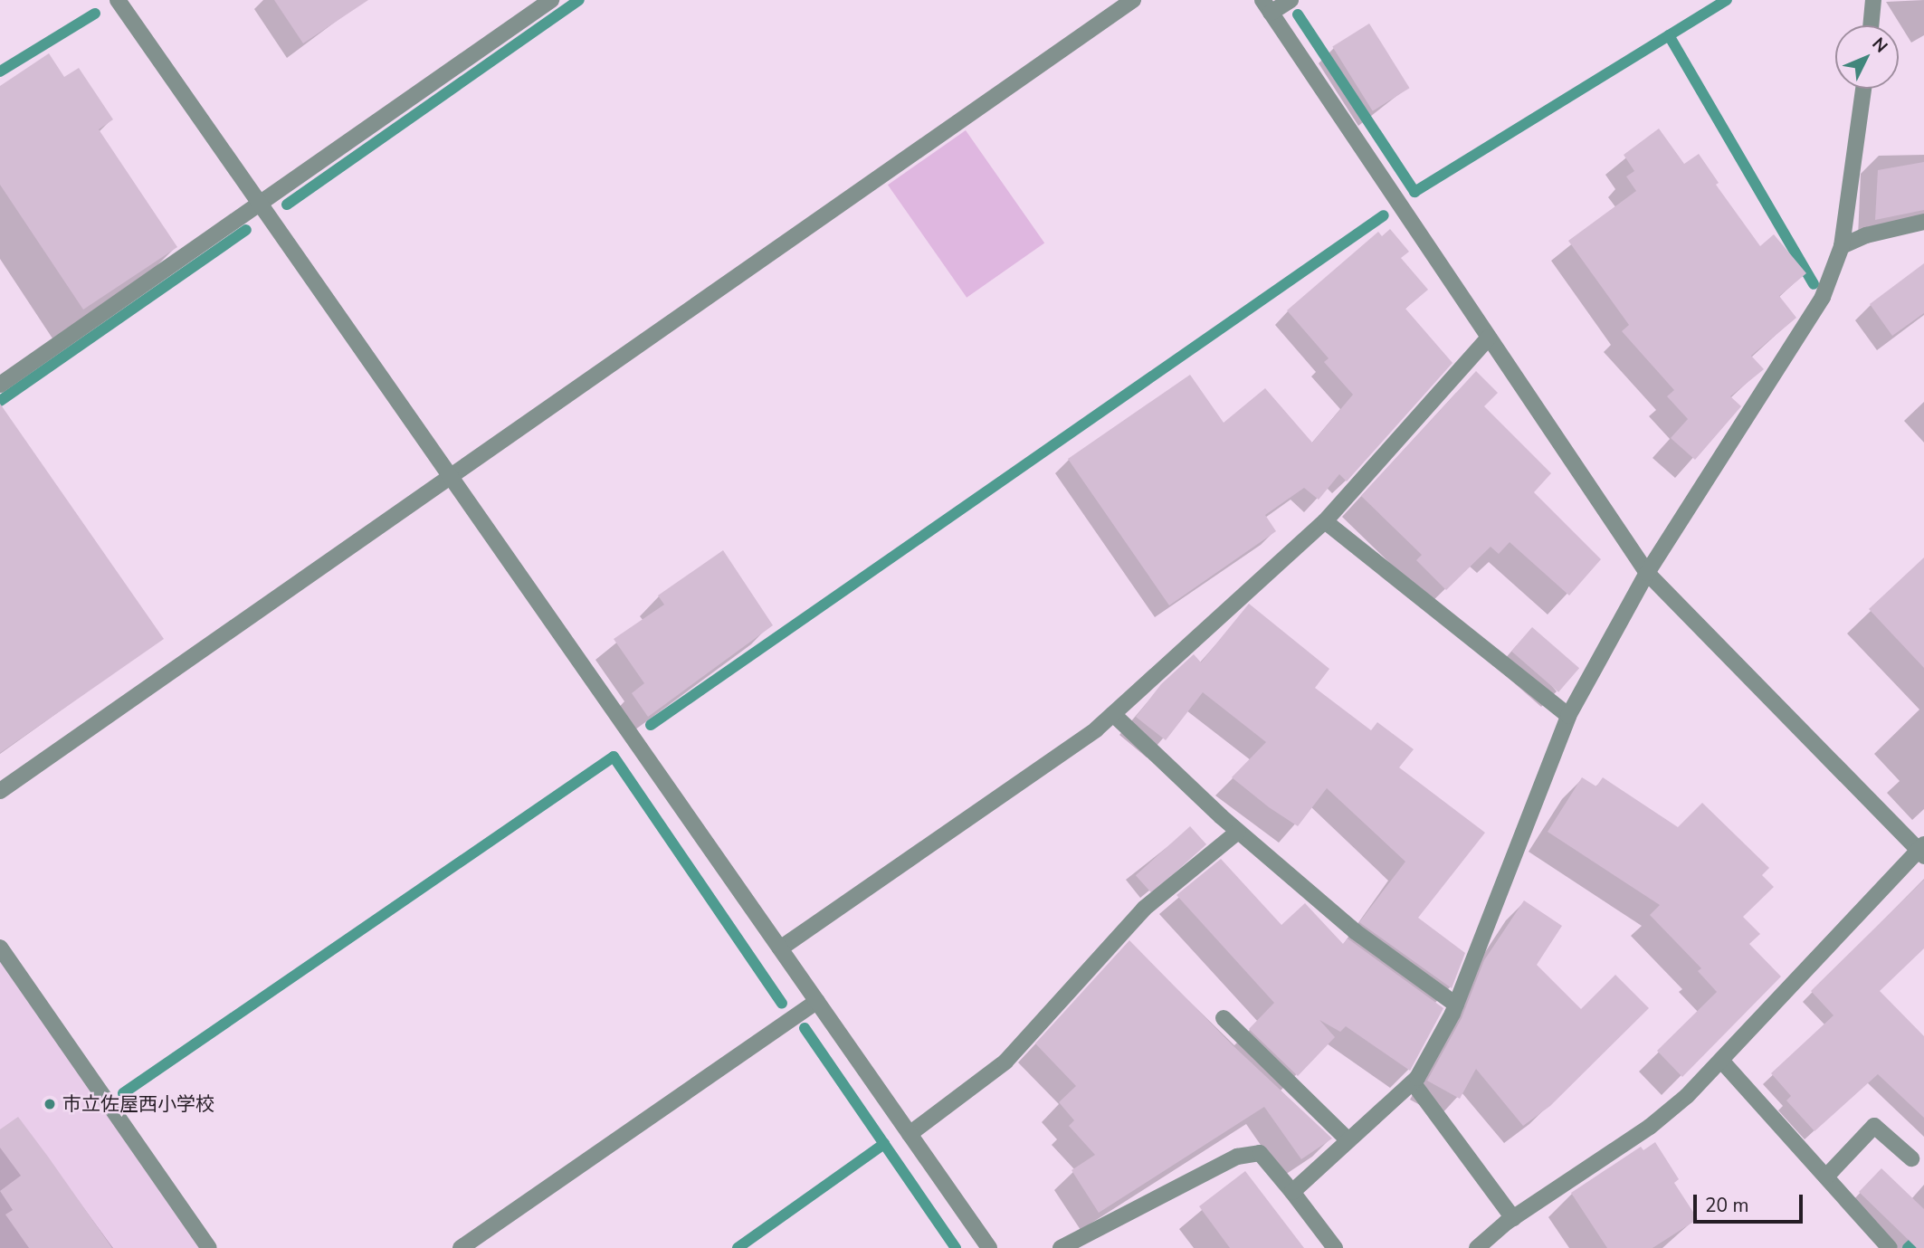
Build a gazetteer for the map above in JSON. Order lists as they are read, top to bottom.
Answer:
{
  "places": ["市立佐屋西小学校"],
  "scale_bar": "20 m",
  "north": "top right"
}
